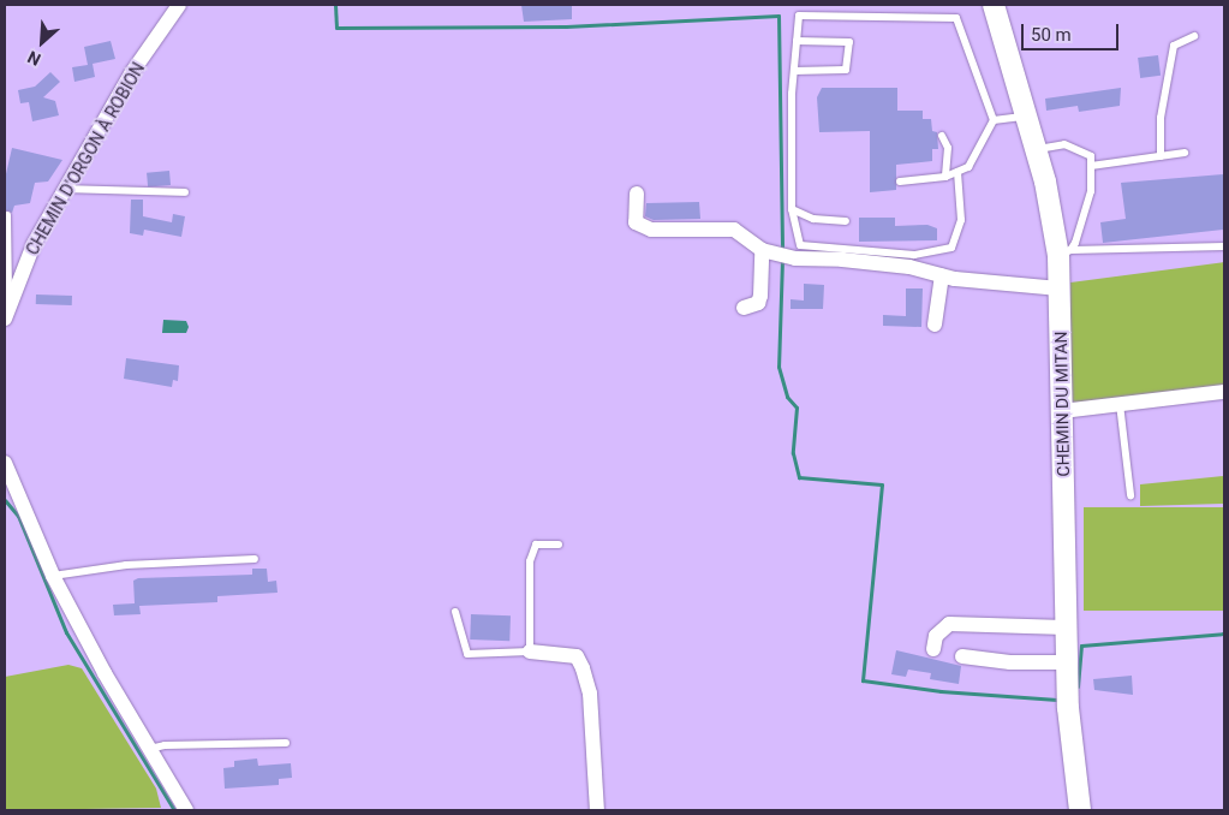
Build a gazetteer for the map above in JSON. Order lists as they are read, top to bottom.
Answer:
{
  "streets": {
    "street": ["CHEMIN D'ORGON À ROBION", "CHEMIN DU MITAN"]
  },
  "scale_bar": "50 m",
  "north": "bottom left"
}
